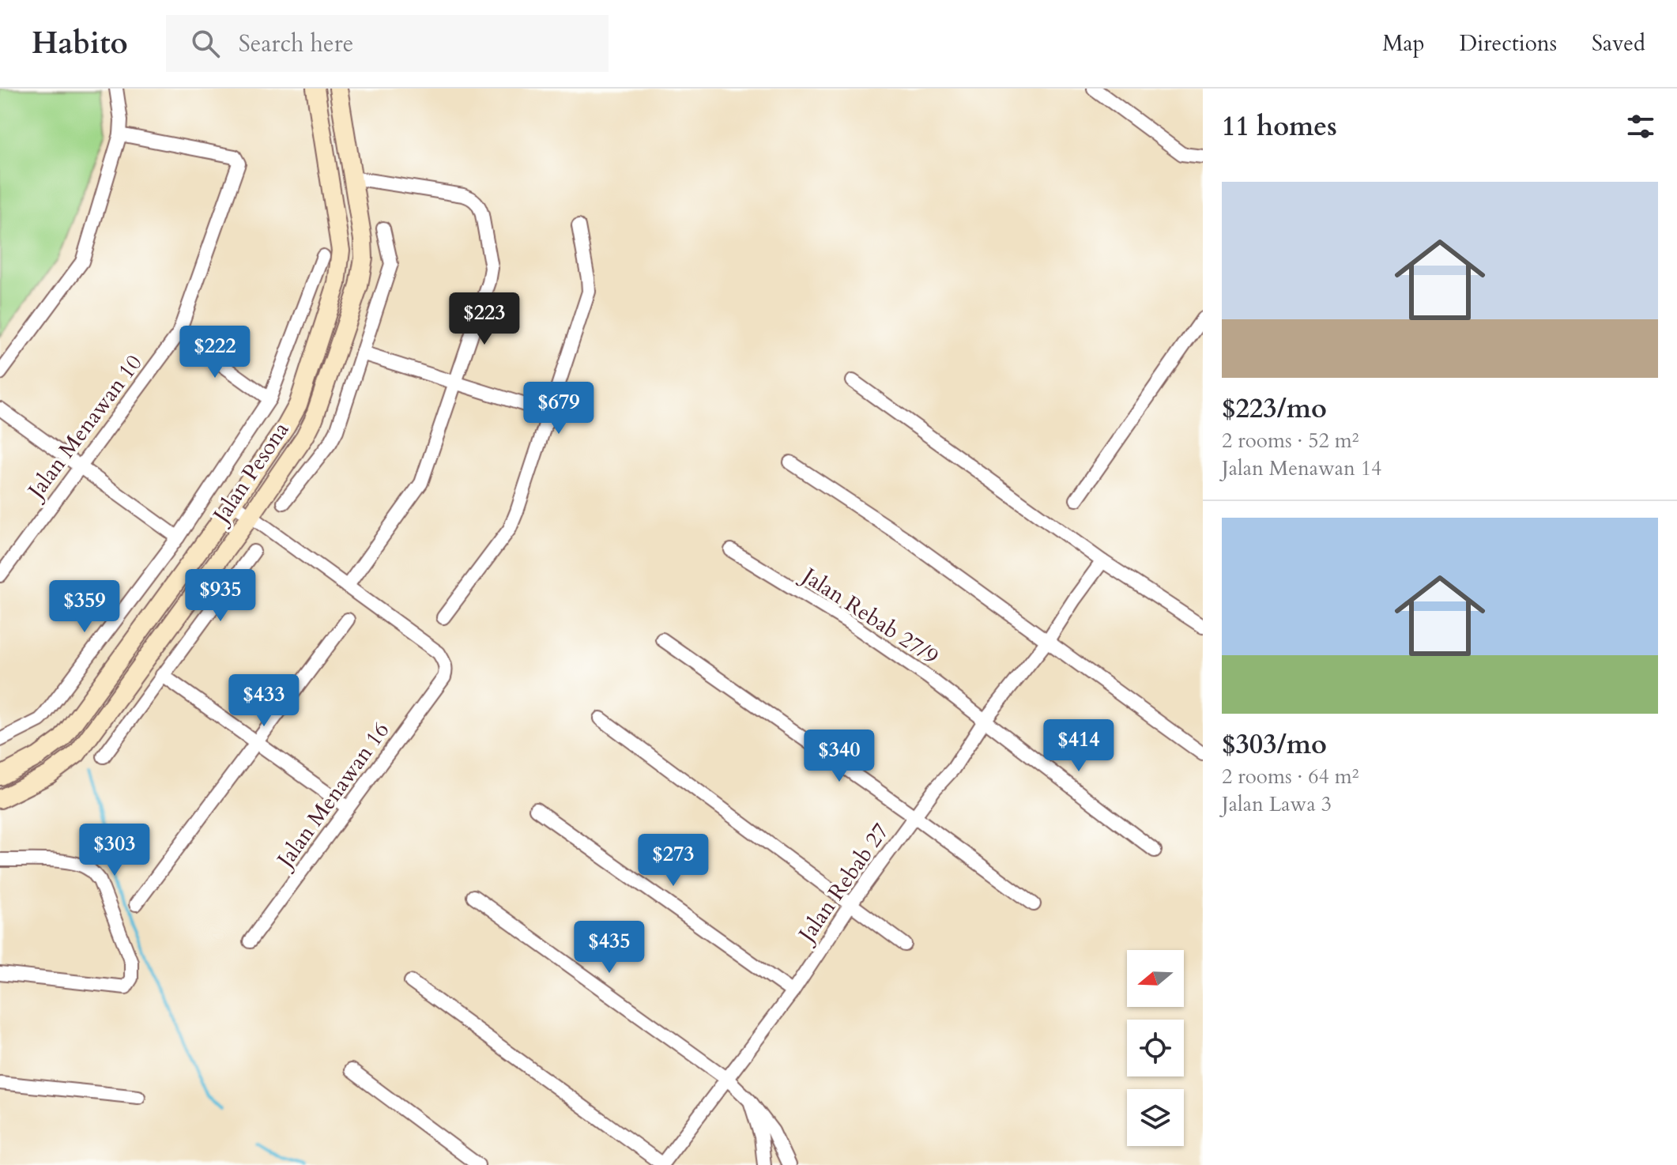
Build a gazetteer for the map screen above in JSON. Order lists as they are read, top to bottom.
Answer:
{
  "streets": {
    "street": [
      "Jalan Menawan 10",
      "Jalan Pesona",
      "Jalan Rebab 27/9",
      "Jalan Menawan 16",
      "Jalan Rebab 27"
    ]
  },
  "crossings": [
    ["Jalan Rebab 27/9", "Jalan Rebab 27"]
  ],
  "north": "left",
  "page": {
    "header": "Habito",
    "search": "Search here",
    "nav": ["Map", "Directions", "Saved"],
    "heading": "11 homes",
    "list": [
      {
        "name": "$223/mo",
        "note": "2 rooms · 52 m² · Jalan Menawan 14"
      },
      {
        "name": "$303/mo",
        "note": "2 rooms · 64 m² · Jalan Lawa 3"
      }
    ],
    "price": [
      "$223",
      "$222",
      "$679",
      "$935",
      "$359",
      "$433",
      "$414",
      "$340",
      "$303",
      "$273",
      "$435"
    ]
  }
}
